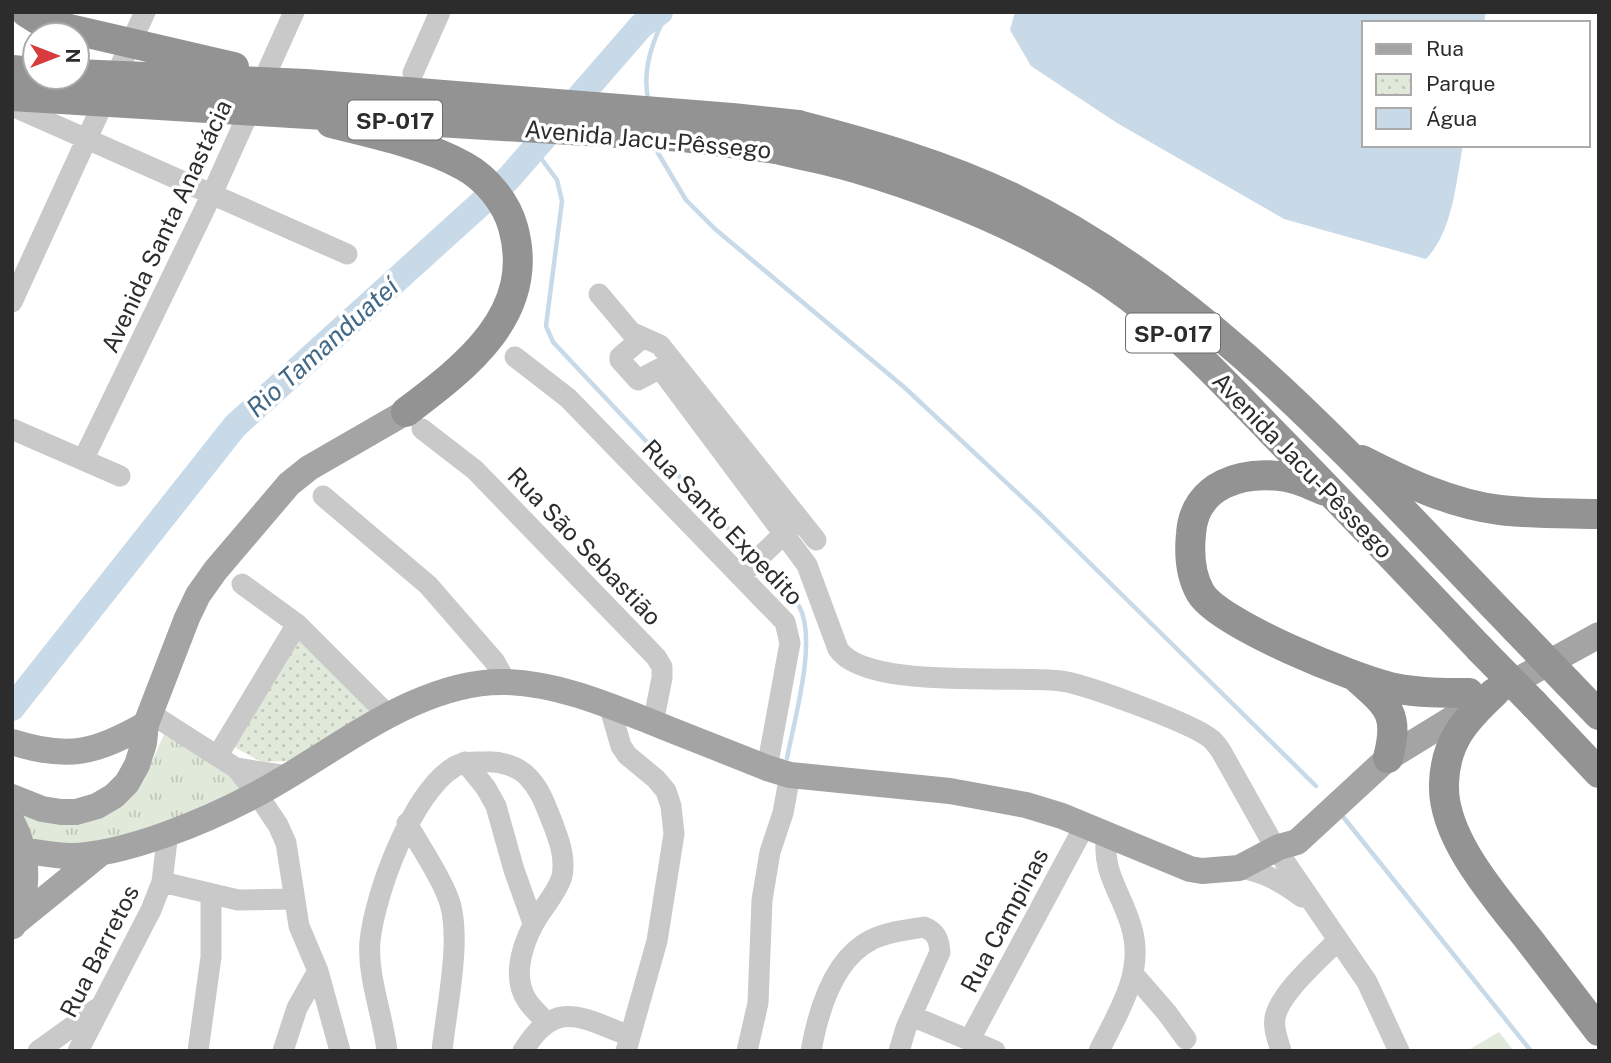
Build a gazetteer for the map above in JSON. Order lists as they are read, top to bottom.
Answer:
{
  "streets": {
    "highway": ["SP-017", "Avenida Jacu-Pêssego"],
    "street": [
      "Avenida Santa Anastácia",
      "Rua Santo Expedito",
      "Rua São Sebastião",
      "Rua Campinas",
      "Rua Barretos"
    ]
  },
  "water": ["Rio Tamanduateí"],
  "legend": ["Rua", "Parque", "Água"],
  "north": "right"
}
